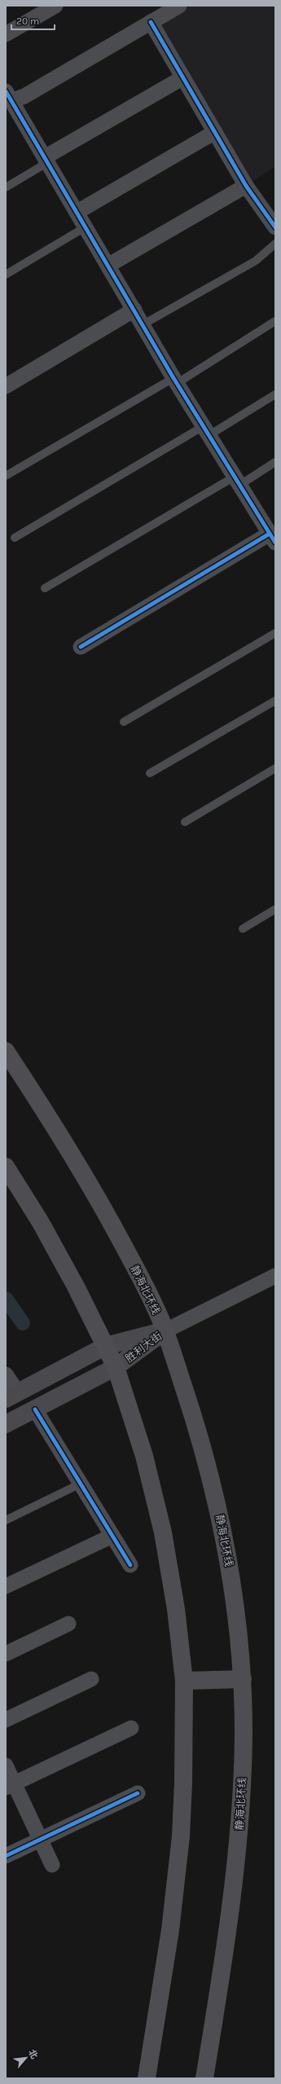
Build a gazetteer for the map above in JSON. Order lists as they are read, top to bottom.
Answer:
{
  "streets": {
    "highway": ["静海北环线"],
    "main road": ["胜利大街"]
  },
  "crossings": [
    ["静海北环线", "胜利大街"]
  ],
  "scale_bar": "20 m",
  "north": "top right"
}
